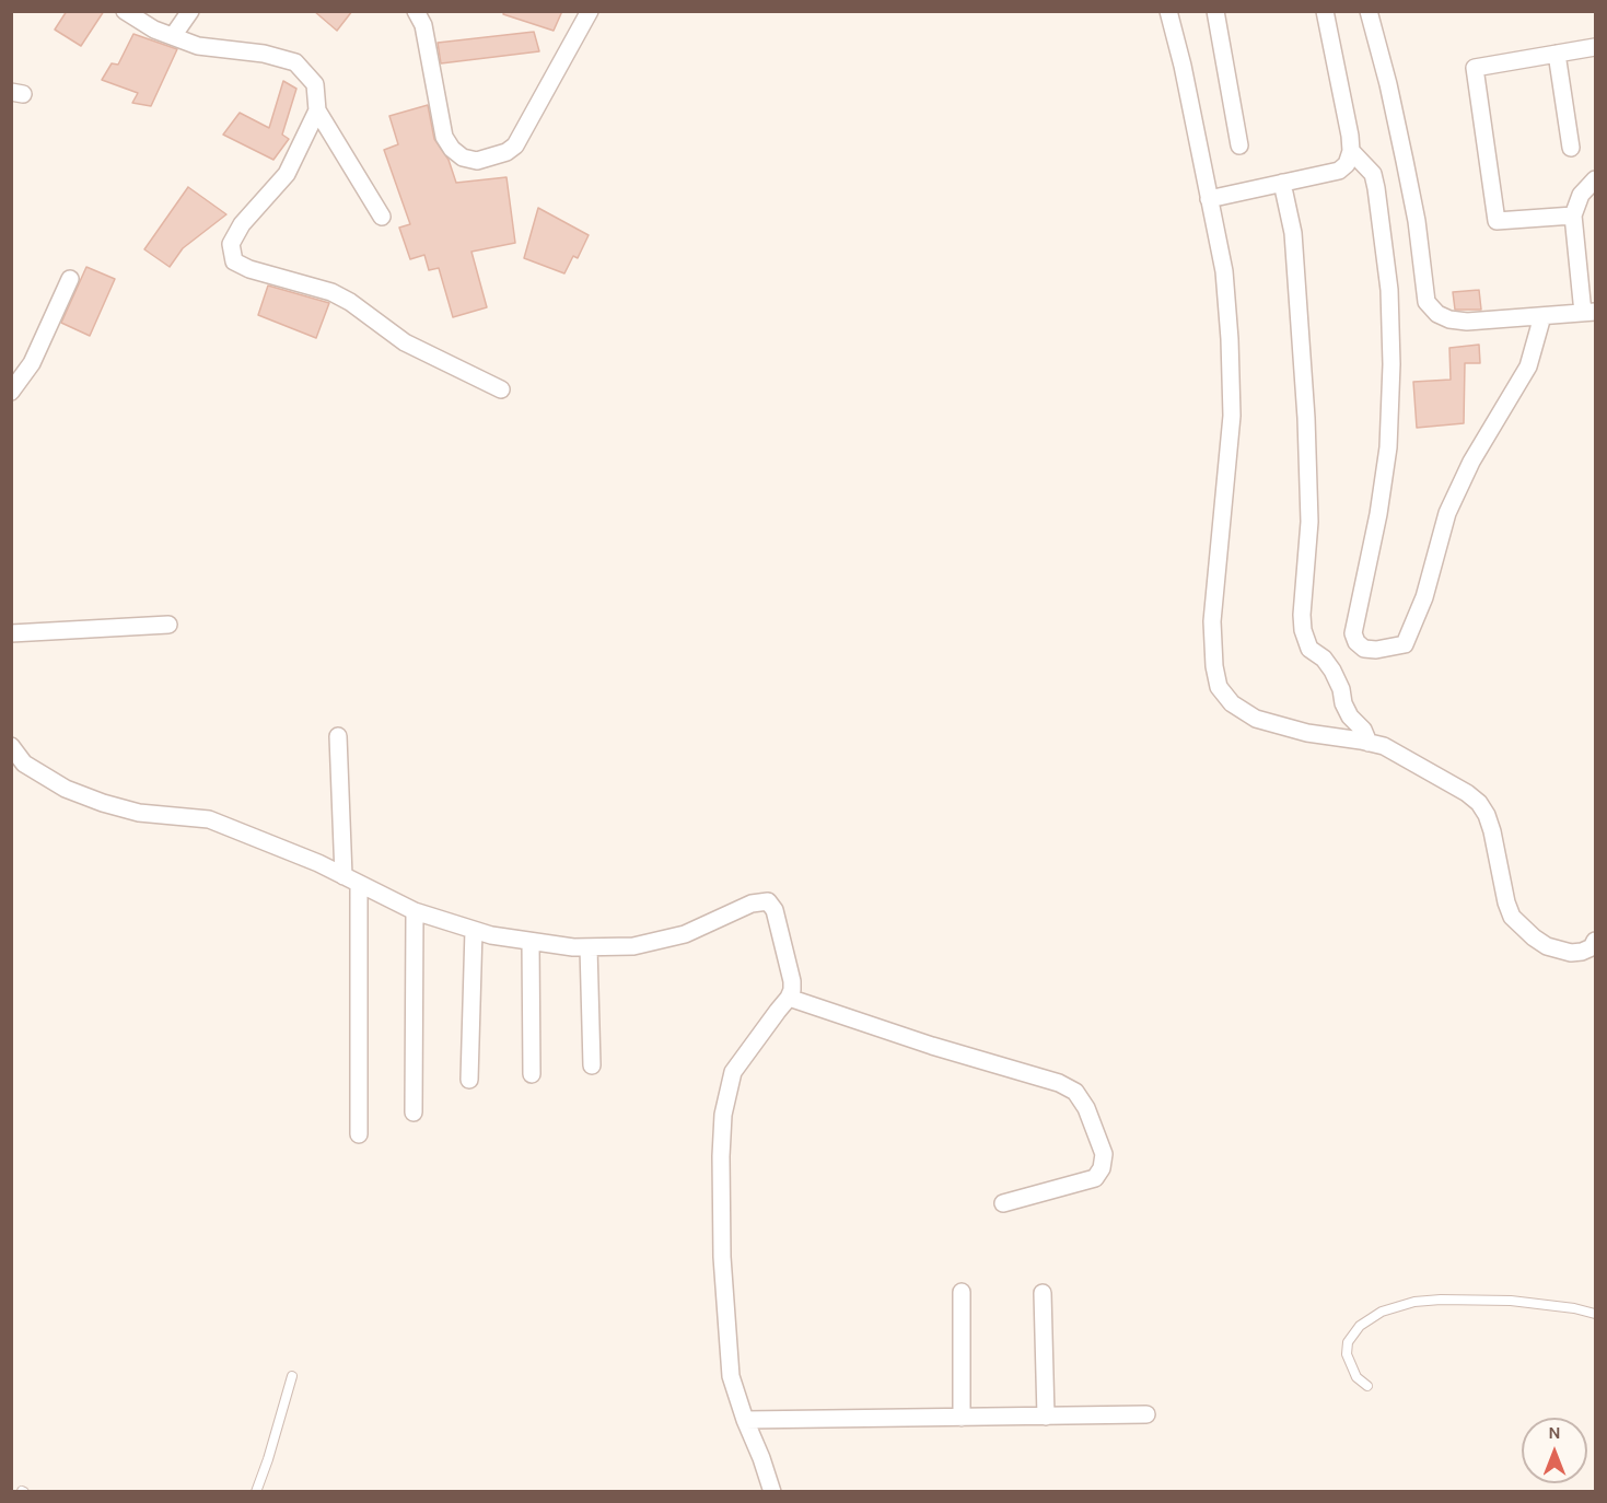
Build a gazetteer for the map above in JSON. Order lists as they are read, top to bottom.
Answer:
{
  "north": "top"
}
